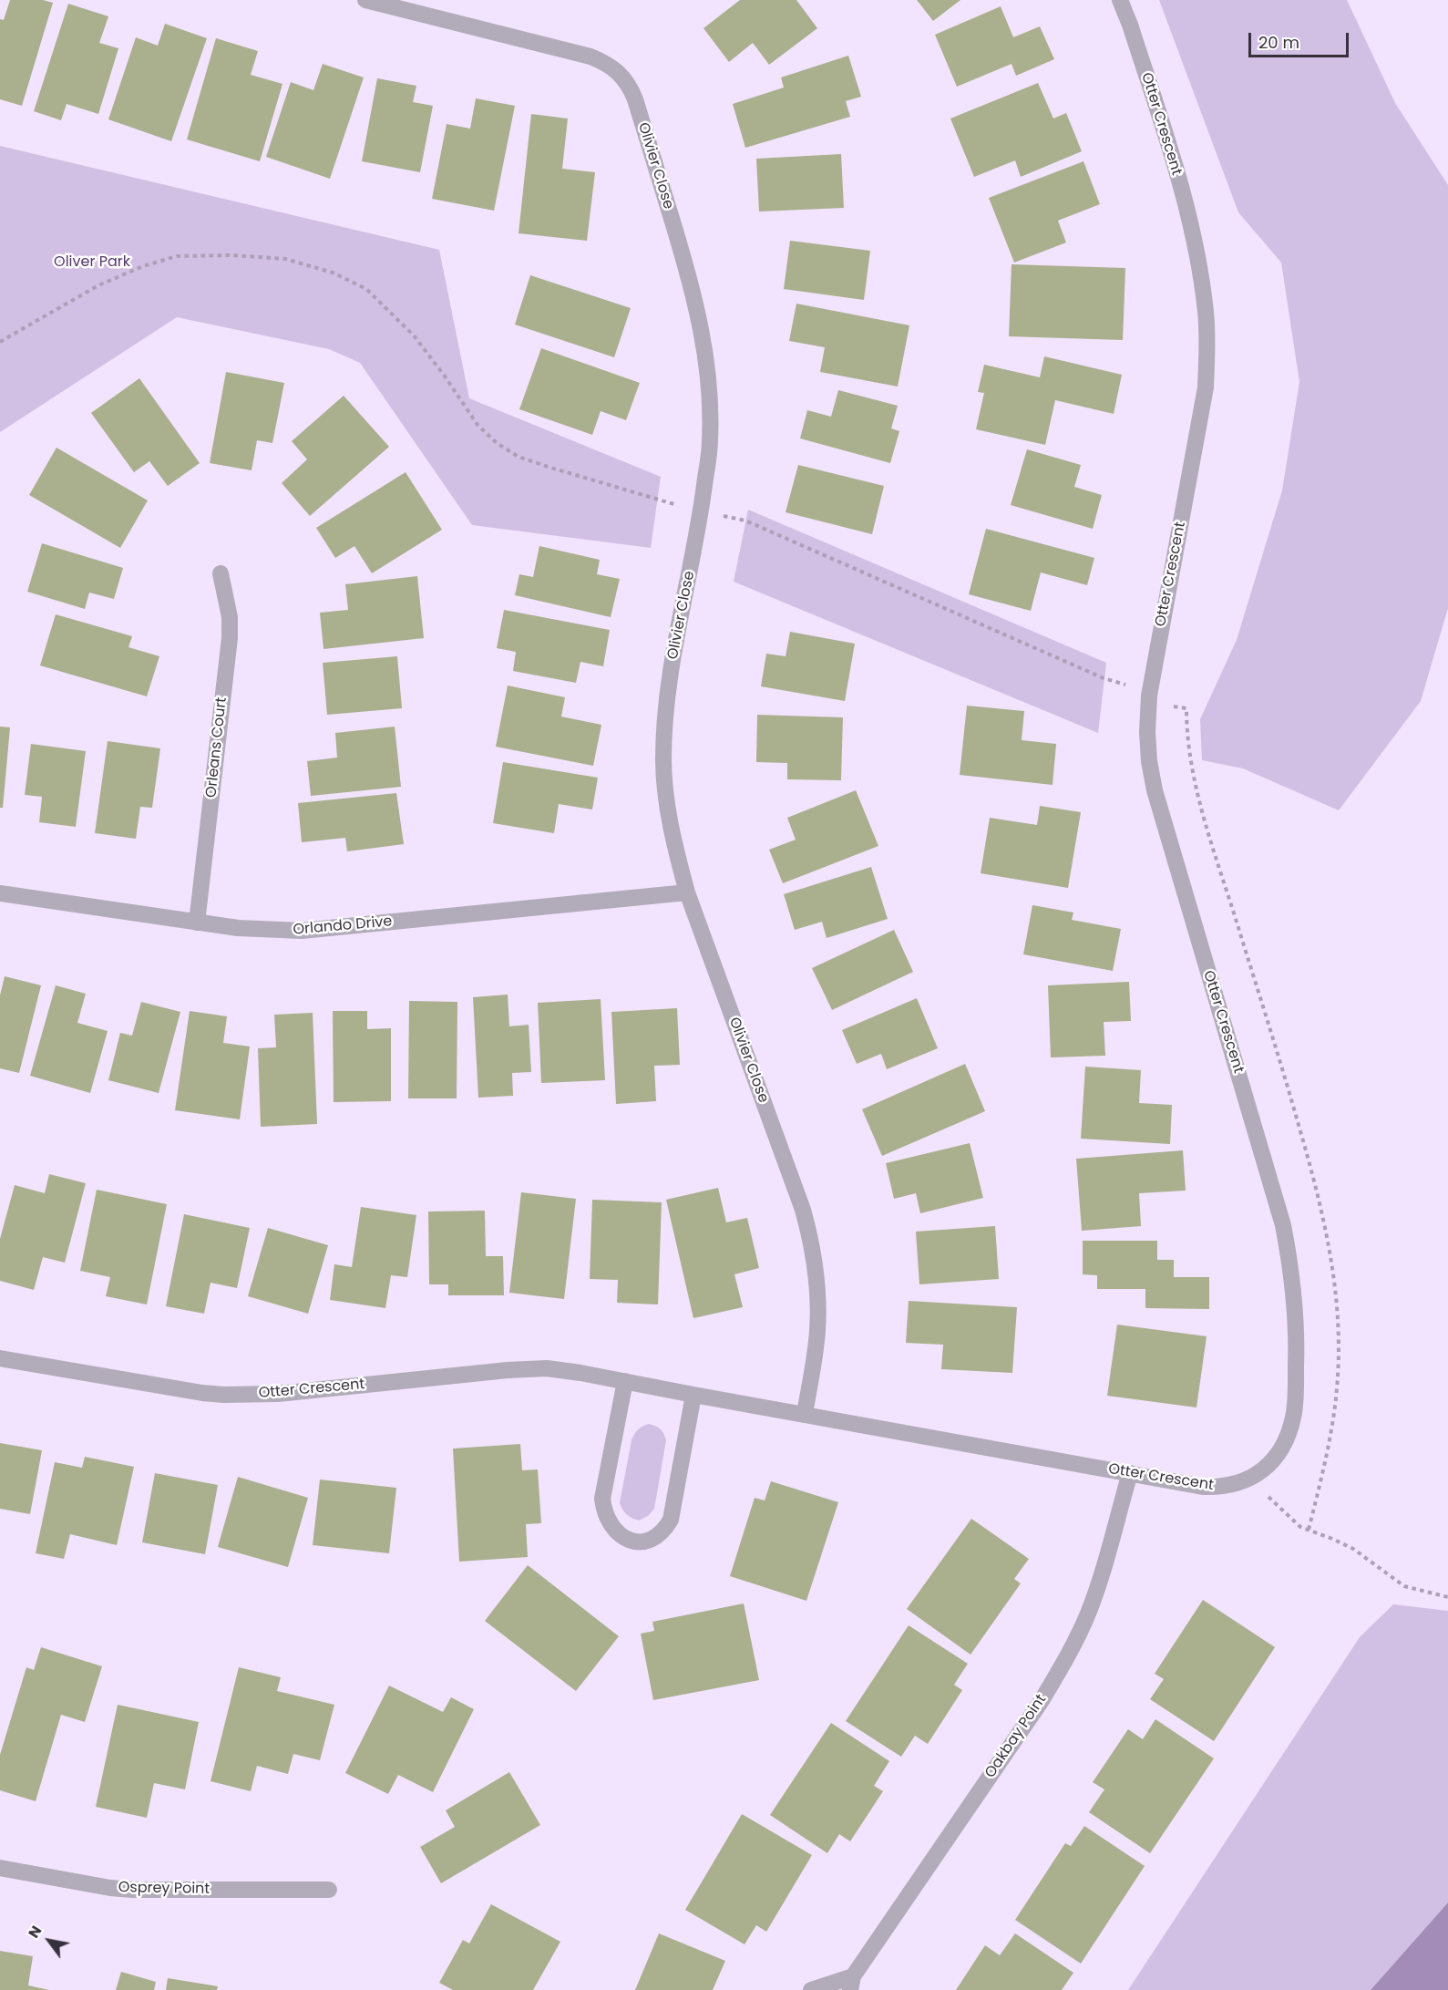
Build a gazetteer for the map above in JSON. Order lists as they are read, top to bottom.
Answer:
{
  "streets": {
    "street": [
      "Otter Crescent",
      "Olivier Close",
      "Orleans Court",
      "Orlando Drive",
      "Oakbay Point",
      "Osprey Point"
    ]
  },
  "crossings": [
    ["Otter Crescent", "Olivier Close"],
    ["Otter Crescent", "Oakbay Point"],
    ["Olivier Close", "Orlando Drive"],
    ["Orleans Court", "Orlando Drive"]
  ],
  "parks": ["Oliver Park"],
  "scale_bar": "20 m",
  "north": "top left"
}
